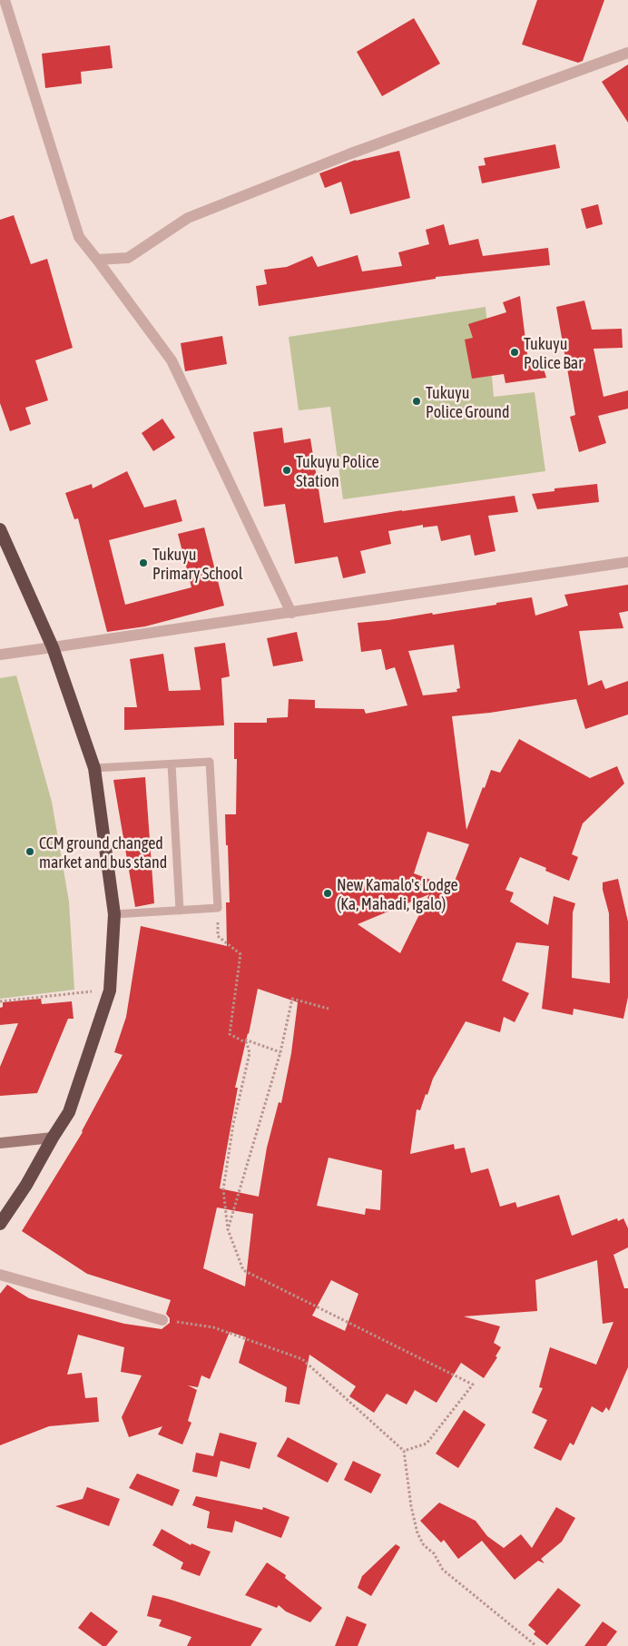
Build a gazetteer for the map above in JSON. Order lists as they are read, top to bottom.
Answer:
{
  "places": [
    "Tukuyu Police Bar",
    "Tukuyu Police Ground",
    "Tukuyu Police Station",
    "Tukuyu Primary School",
    "CCM ground changed market and bus stand",
    "New Kamalo's Lodge (Ka, Mahadi, Igalo)"
  ]
}
